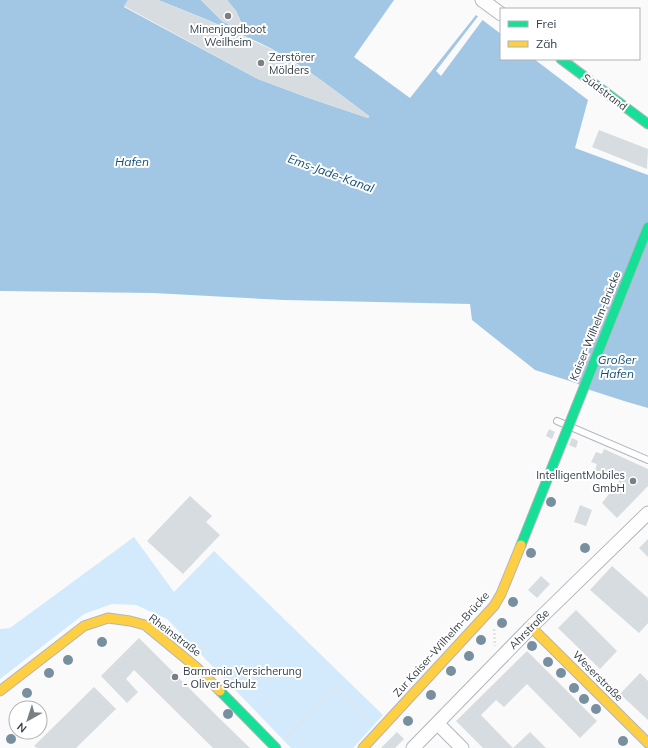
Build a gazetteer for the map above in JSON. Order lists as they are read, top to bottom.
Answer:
{
  "streets": {
    "street": [
      "Südstrand",
      "Kaiser-Wilhelm-Brücke",
      "Ahrstraße",
      "Rheinstraße",
      "Zur Kaiser-Wilhelm-Brücke",
      "Weserstraße"
    ]
  },
  "crossings": [
    ["Kaiser-Wilhelm-Brücke", "Zur Kaiser-Wilhelm-Brücke"],
    ["Ahrstraße", "Weserstraße"]
  ],
  "water": ["Hafen", "Ems-Jade-Kanal", "Großer Hafen"],
  "places": [
    "Minenjagdboot Weilheim",
    "Zerstörer Mölders",
    "IntelligentMobiles GmbH",
    "Barmenia Versicherung - Oliver Schulz"
  ],
  "legend": ["Frei", "Zäh"],
  "north": "bottom left"
}
